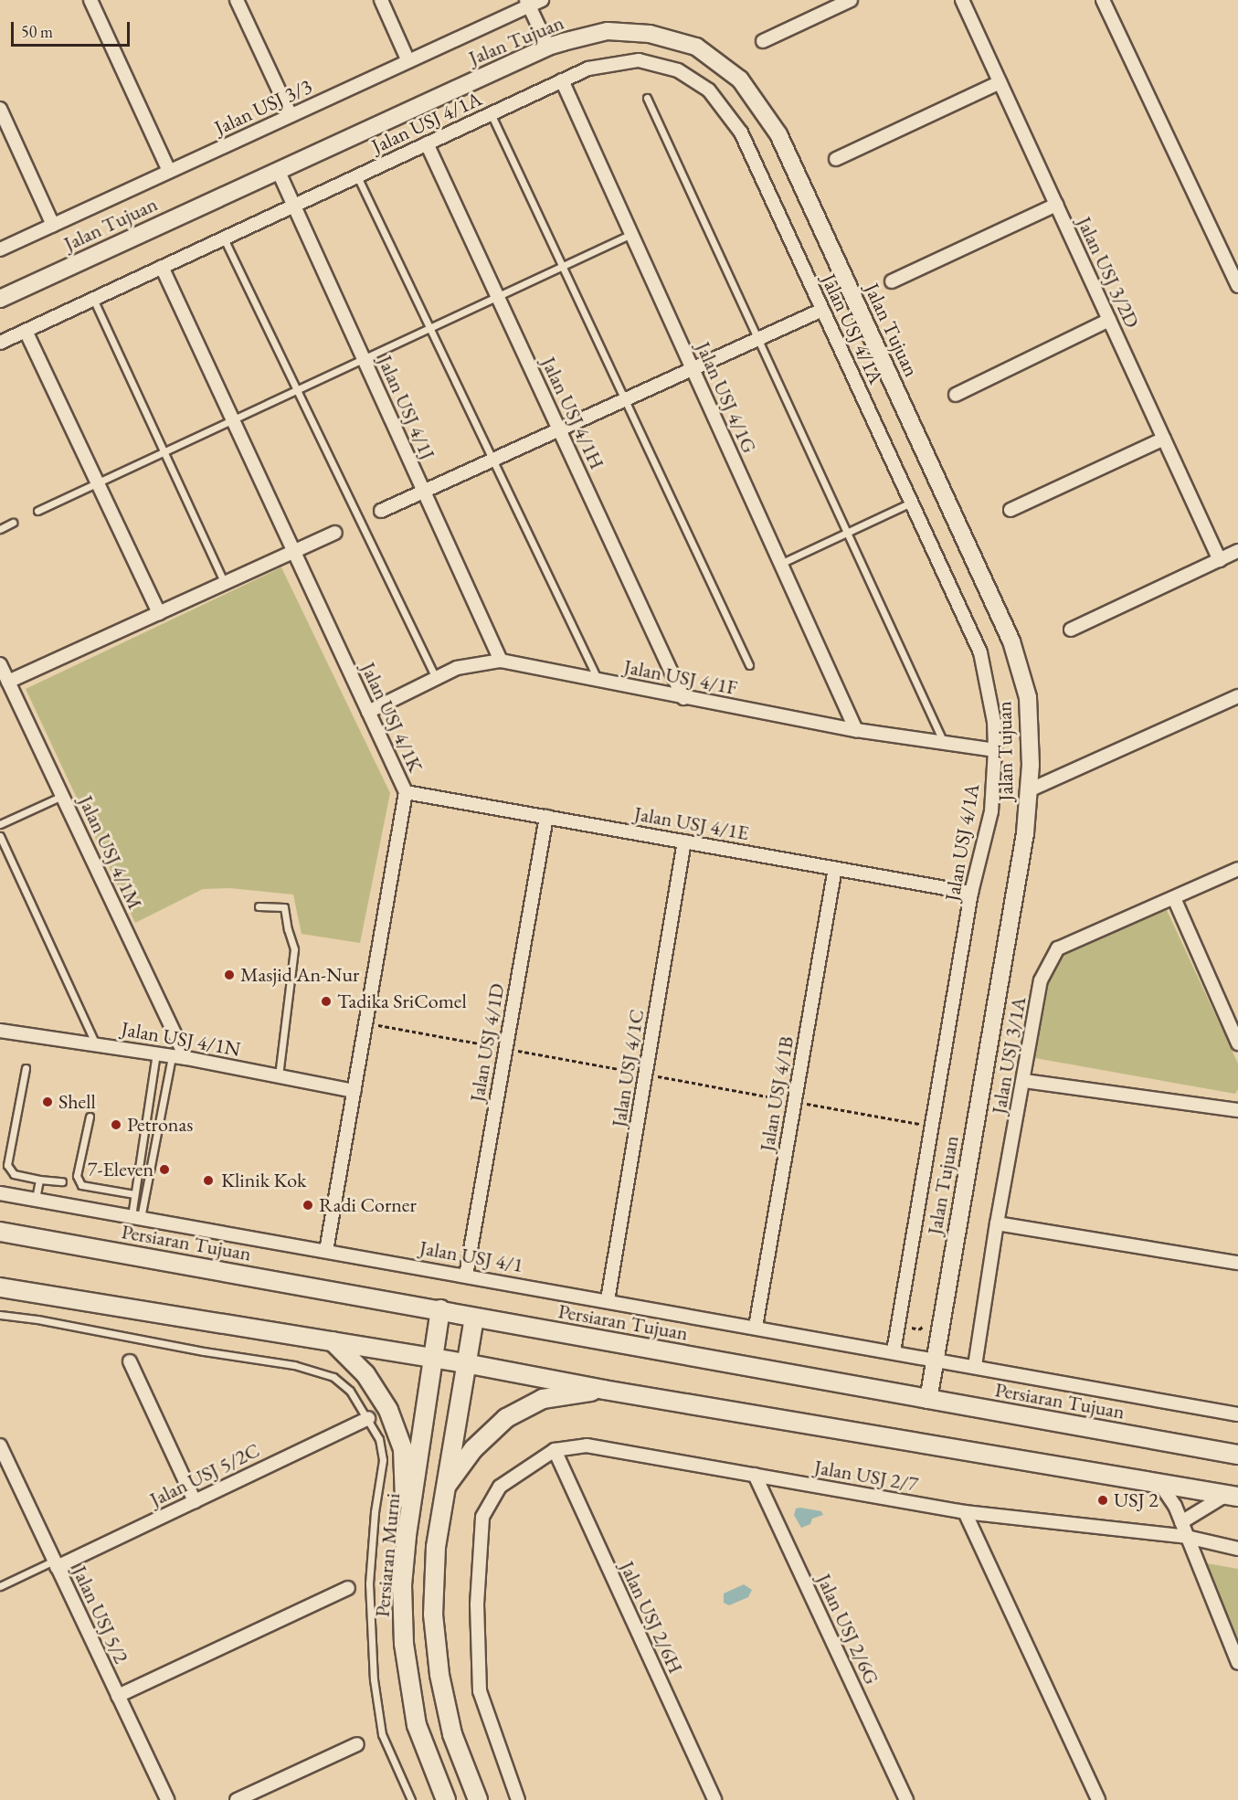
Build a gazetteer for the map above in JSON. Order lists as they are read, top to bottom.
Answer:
{
  "streets": {
    "main road": ["Persiaran Tujuan", "Persiaran Murni"],
    "street": [
      "Jalan Tujuan",
      "Jalan USJ 3/3",
      "Jalan USJ 4/1A",
      "Jalan USJ 3/2D",
      "Jalan USJ 4/1G",
      "Jalan USJ 4/1J",
      "Jalan USJ 4/1H",
      "Jalan USJ 4/1F",
      "Jalan USJ 4/1K",
      "Jalan USJ 4/1E",
      "Jalan USJ 4/1M",
      "Jalan USJ 4/1N",
      "Jalan USJ 4/1D",
      "Jalan USJ 3/1A",
      "Jalan USJ 4/1C",
      "Jalan USJ 4/1B",
      "Jalan USJ 4/1",
      "Jalan USJ 5/2C",
      "Jalan USJ 2/7",
      "Jalan USJ 5/2",
      "Jalan USJ 2/6H",
      "Jalan USJ 2/6G"
    ]
  },
  "crossings": [
    ["Jalan Tujuan", "Jalan USJ 4/1J"],
    ["Jalan Tujuan", "Persiaran Tujuan"],
    ["Jalan Tujuan", "Jalan USJ 4/1"],
    ["Jalan USJ 4/1A", "Jalan USJ 4/1G"],
    ["Jalan USJ 4/1A", "Jalan USJ 4/1J"],
    ["Jalan USJ 4/1A", "Jalan USJ 4/1H"],
    ["Jalan USJ 4/1A", "Jalan USJ 4/1F"],
    ["Jalan USJ 4/1A", "Jalan USJ 4/1K"],
    ["Jalan USJ 4/1A", "Jalan USJ 4/1E"],
    ["Jalan USJ 4/1A", "Jalan USJ 4/1"],
    ["Jalan USJ 4/1G", "Jalan USJ 4/1F"],
    ["Jalan USJ 4/1J", "Jalan USJ 4/1F"],
    ["Jalan USJ 4/1H", "Jalan USJ 4/1F"],
    ["Jalan USJ 4/1F", "Jalan USJ 4/1K"],
    ["Jalan USJ 4/1K", "Jalan USJ 4/1E"],
    ["Jalan USJ 4/1K", "Jalan USJ 4/1N"],
    ["Jalan USJ 4/1K", "Jalan USJ 4/1"],
    ["Jalan USJ 4/1E", "Jalan USJ 4/1D"],
    ["Jalan USJ 4/1E", "Jalan USJ 4/1C"],
    ["Jalan USJ 4/1E", "Jalan USJ 4/1B"],
    ["Jalan USJ 4/1M", "Jalan USJ 4/1N"],
    ["Jalan USJ 4/1D", "Jalan USJ 4/1"],
    ["Jalan USJ 3/1A", "Jalan USJ 4/1"],
    ["Jalan USJ 4/1C", "Jalan USJ 4/1"],
    ["Jalan USJ 4/1B", "Jalan USJ 4/1"],
    ["Persiaran Tujuan", "Persiaran Murni"],
    ["Jalan USJ 5/2C", "Jalan USJ 5/2"],
    ["Jalan USJ 2/7", "Jalan USJ 2/6H"],
    ["Jalan USJ 2/7", "Jalan USJ 2/6G"]
  ],
  "places": [
    "Masjid An-Nur",
    "Tadika SriComel",
    "Shell",
    "Petronas",
    "7-Eleven",
    "Klinik Kok",
    "Radi Corner",
    "USJ 2"
  ],
  "scale_bar": "50 m"
}
